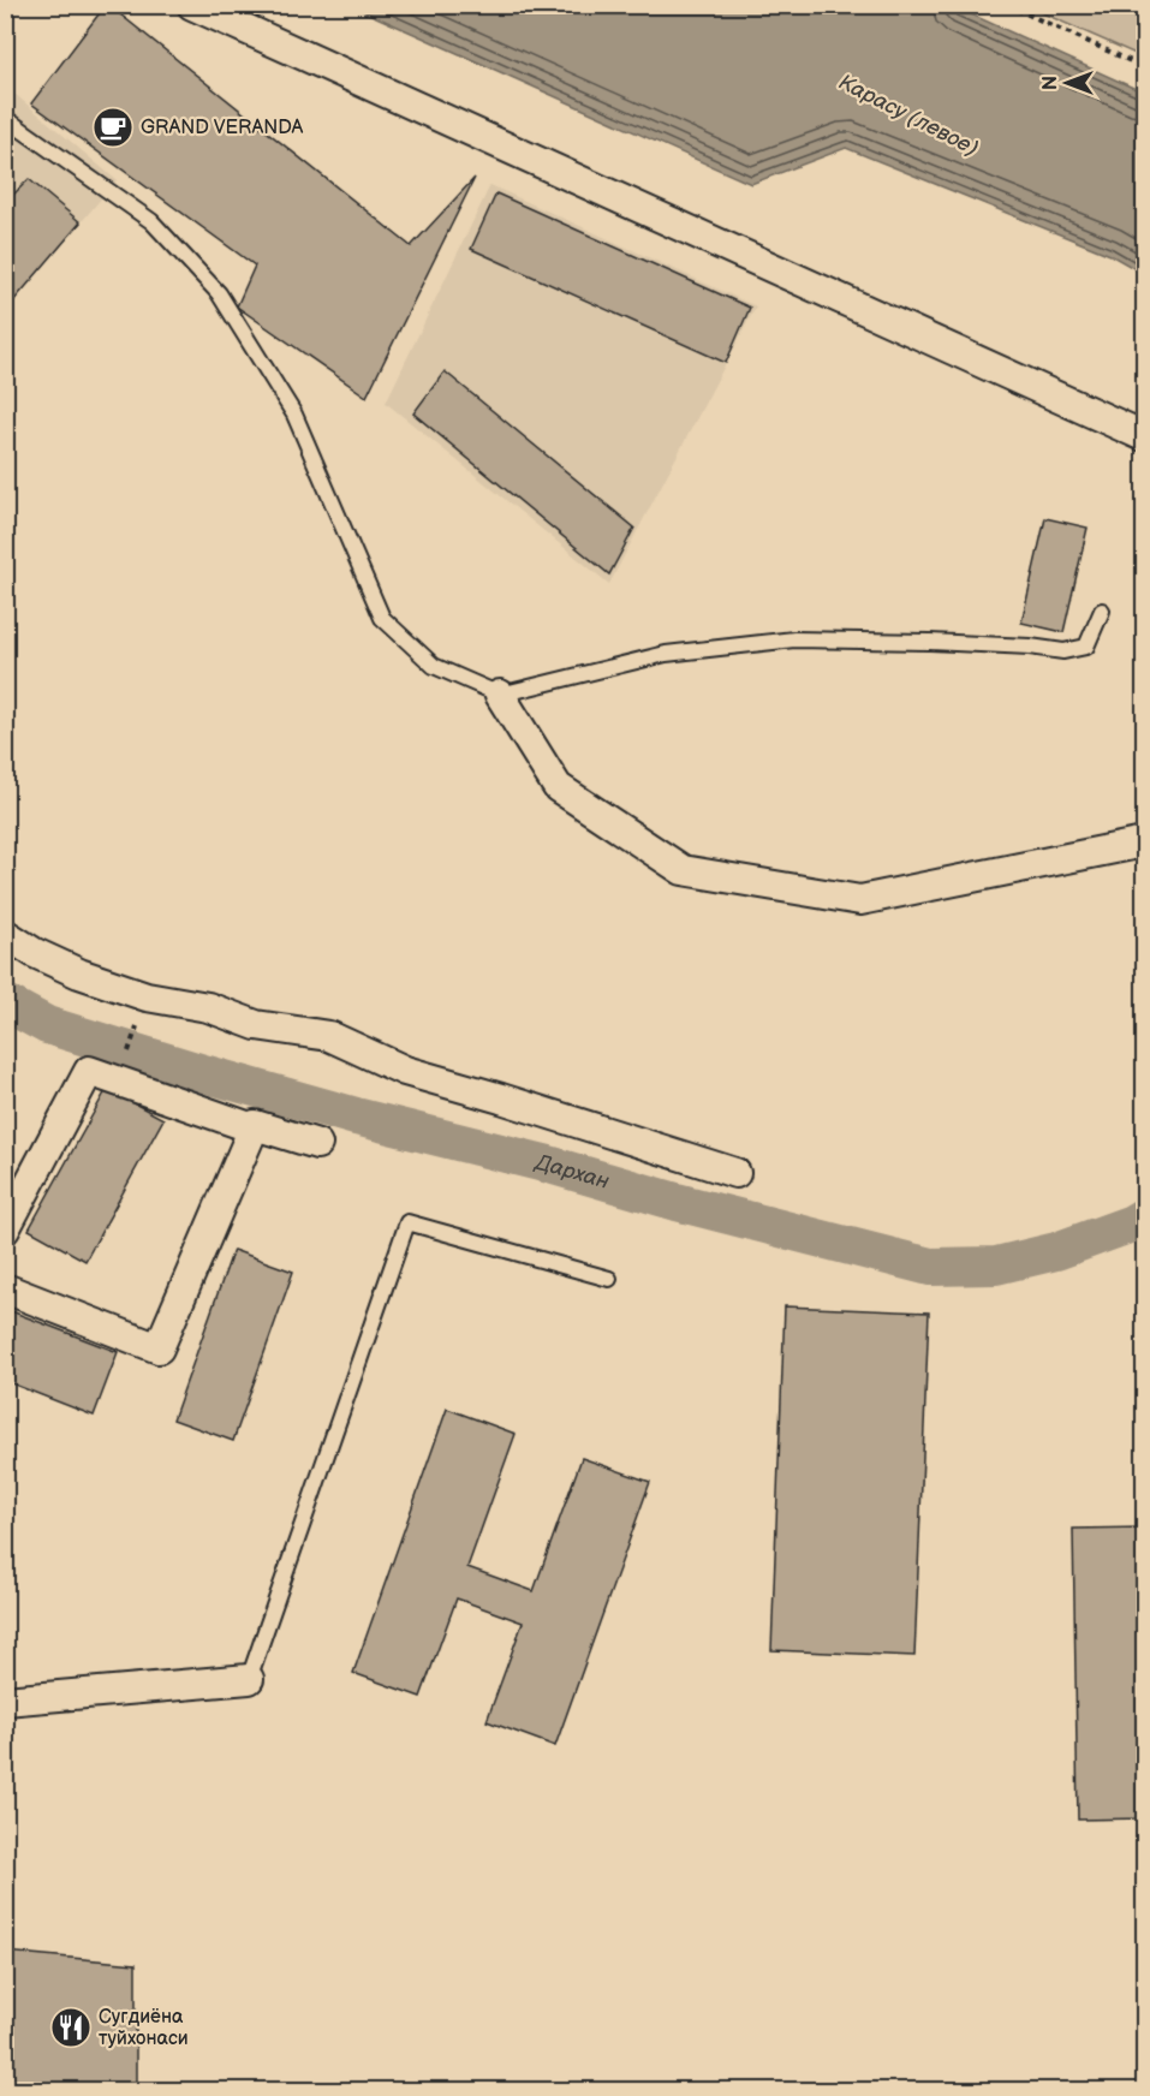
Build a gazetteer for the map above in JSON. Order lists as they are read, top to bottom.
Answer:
{
  "water": ["Карасу (левое)", "Дархан"],
  "places": {
    "cafe": ["GRAND VERANDA"],
    "restaurant": ["Сугдиёна туйхонаси"]
  },
  "north": "left"
}
